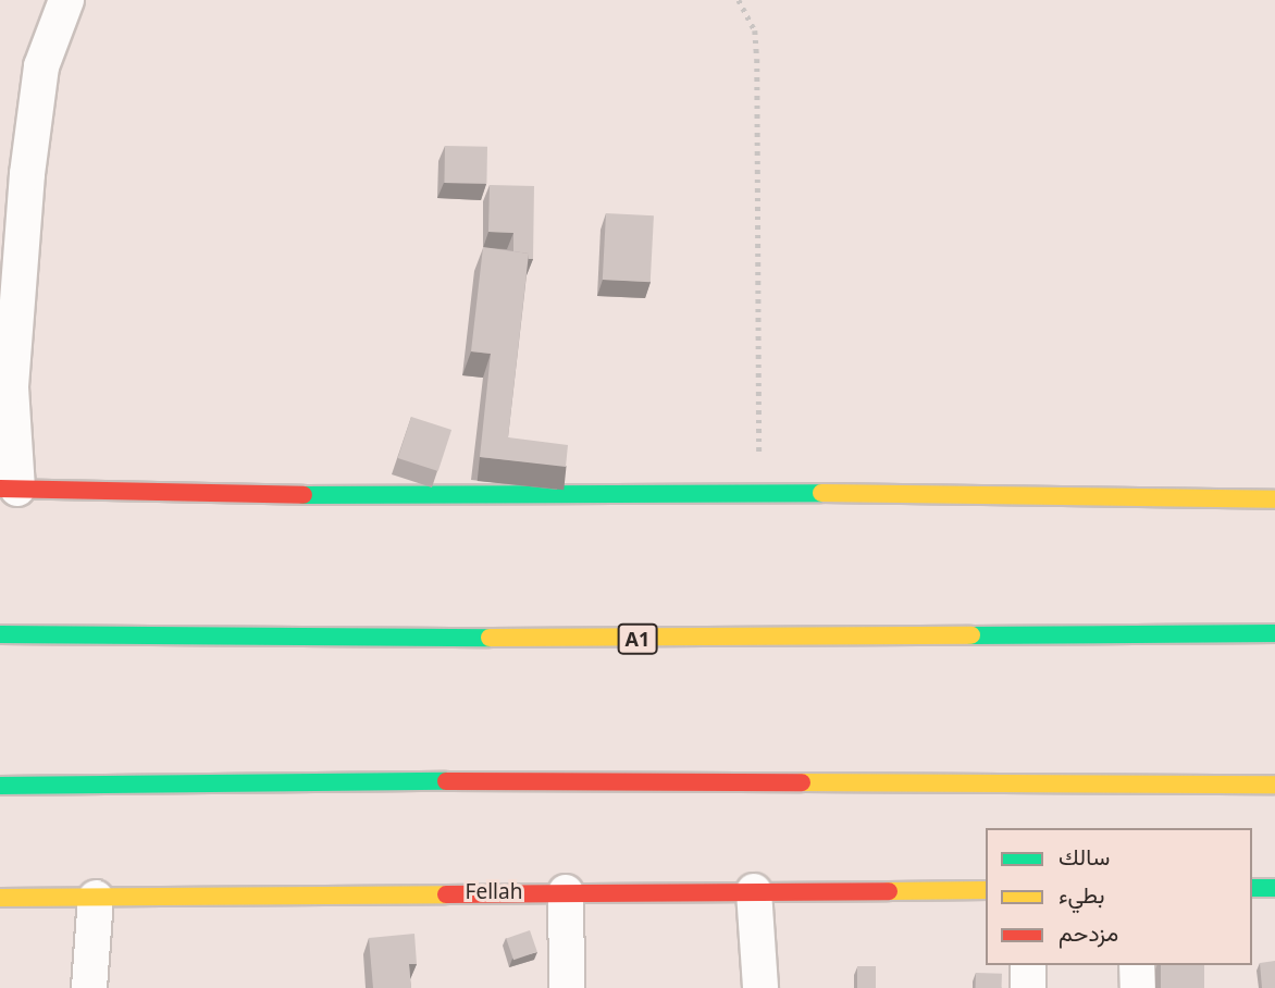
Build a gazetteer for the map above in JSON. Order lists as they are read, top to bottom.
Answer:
{
  "streets": {
    "main road": ["A1", "Fellah"]
  },
  "legend": ["سالك", "بطيء", "مزدحم"]
}
